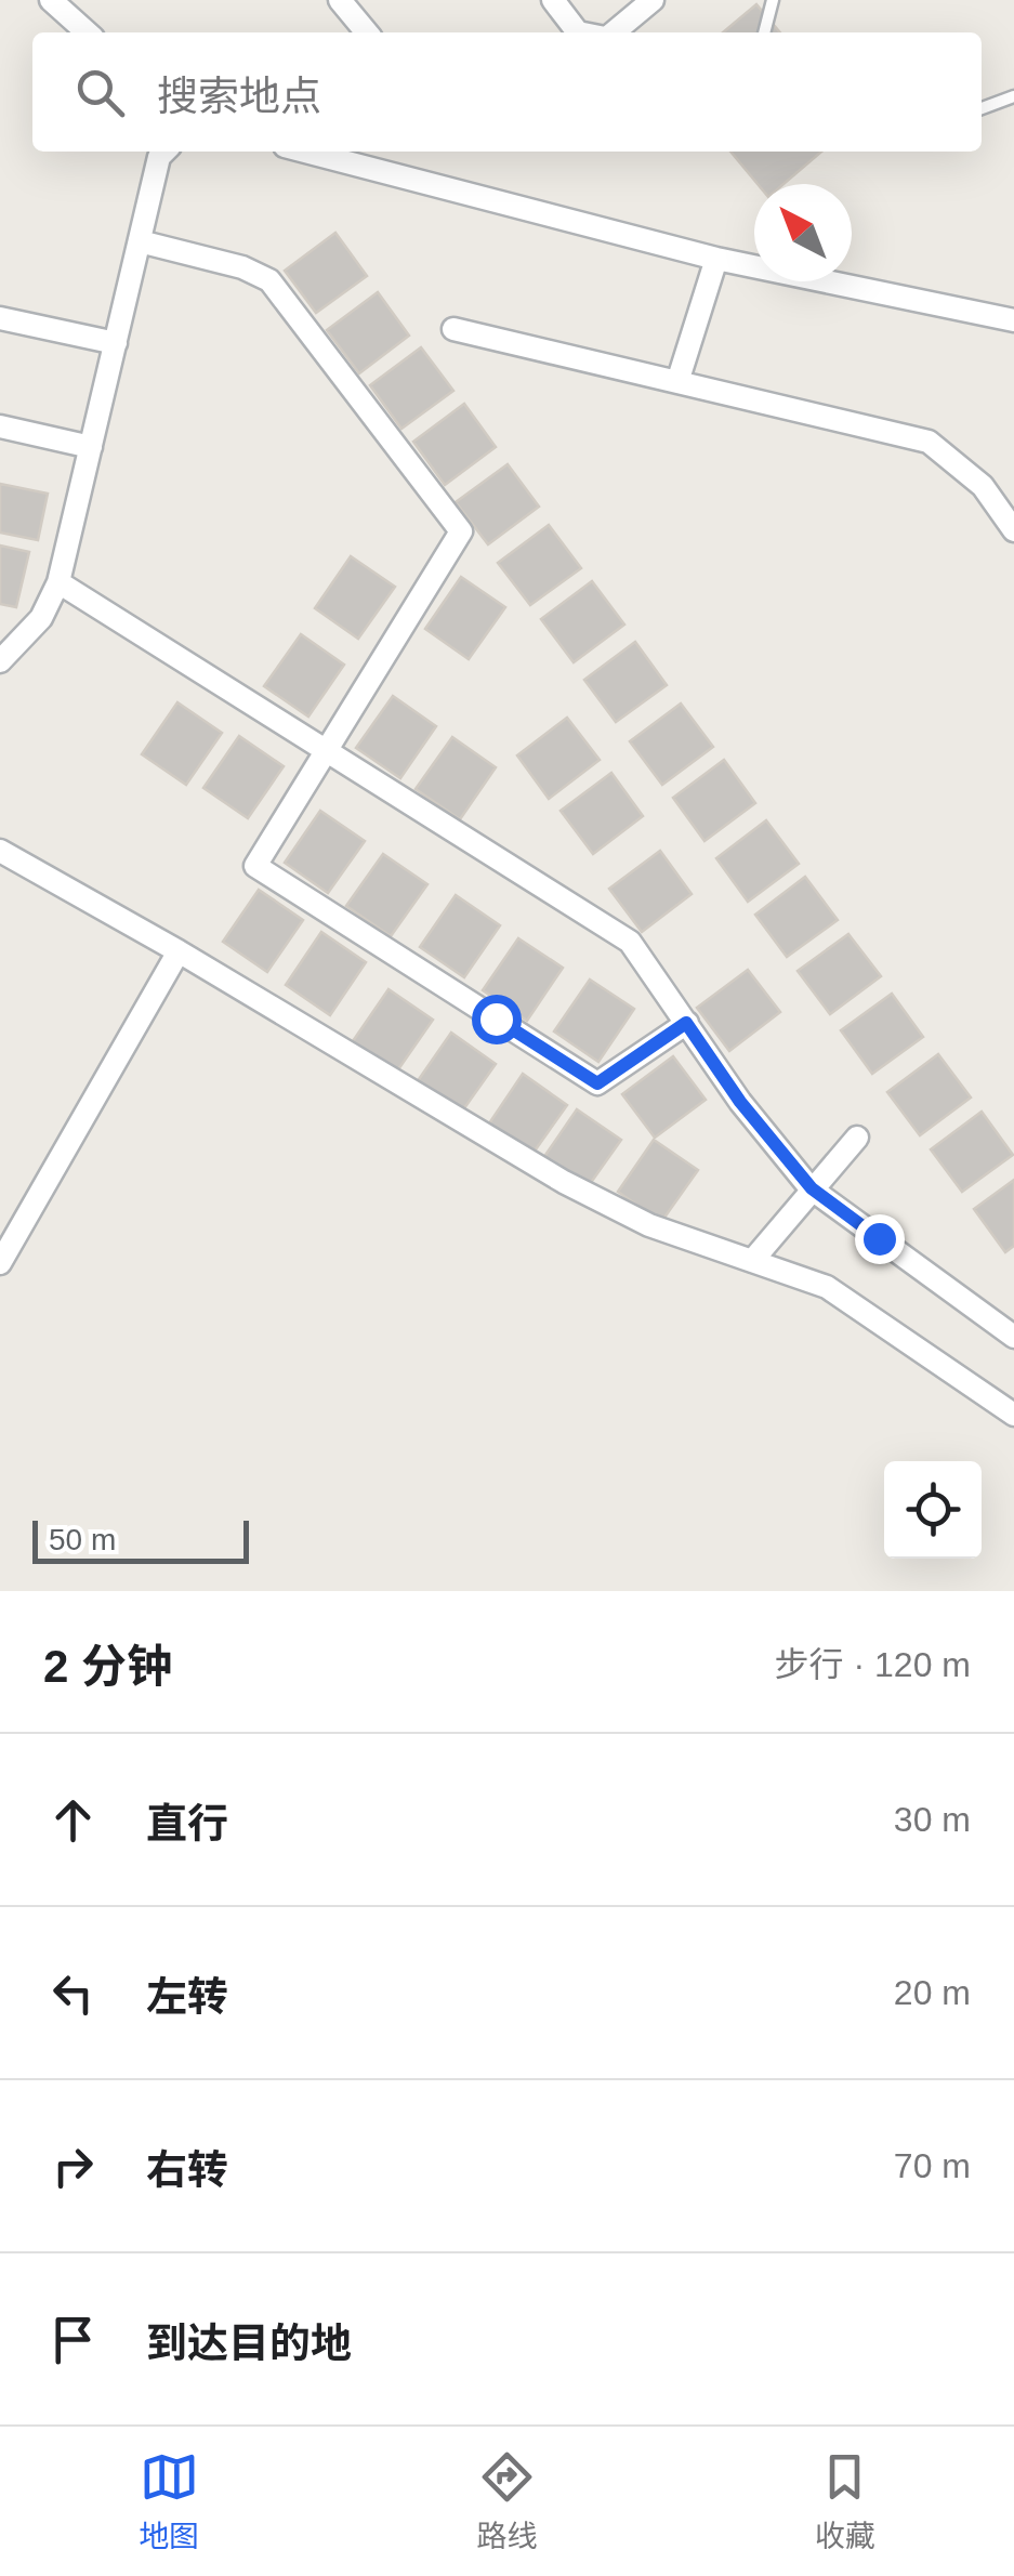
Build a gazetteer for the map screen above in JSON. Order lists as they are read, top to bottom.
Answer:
{
  "scale_bar": "50 m",
  "north": "top left",
  "page": {
    "search": "搜索地点",
    "scale": "50 m",
    "heading": ["2 分钟", "步行 · 120 m"],
    "list": [
      ["直行", "30 m"],
      ["左转", "20 m"],
      ["右转", "70 m"],
      "到达目的地"
    ],
    "nav": ["地图", "路线", "收藏"]
  }
}
